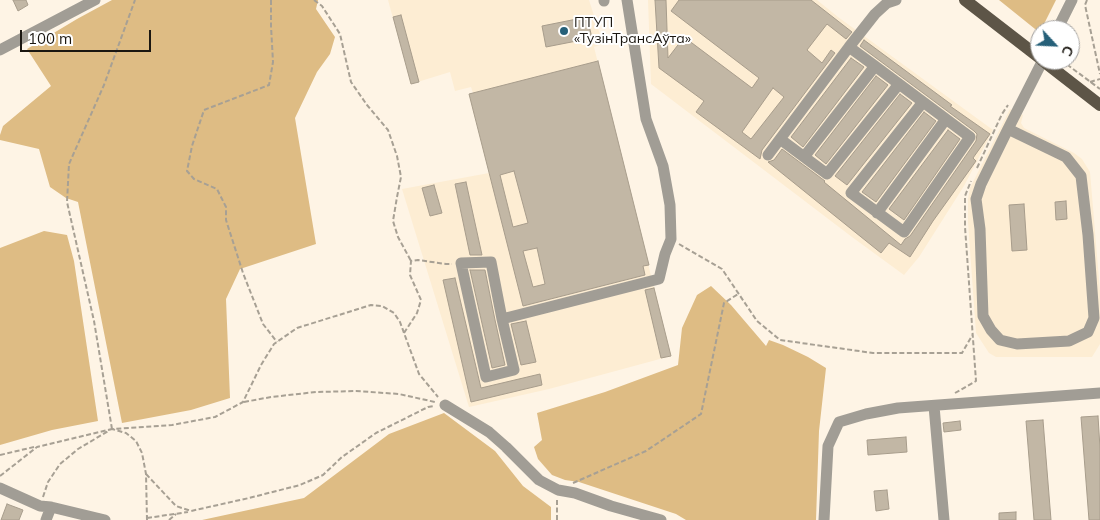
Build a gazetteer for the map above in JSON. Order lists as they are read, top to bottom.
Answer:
{
  "places": ["ПТУП «ТузінТрансАўта»"],
  "scale_bar": "100 m",
  "north": "bottom right"
}
